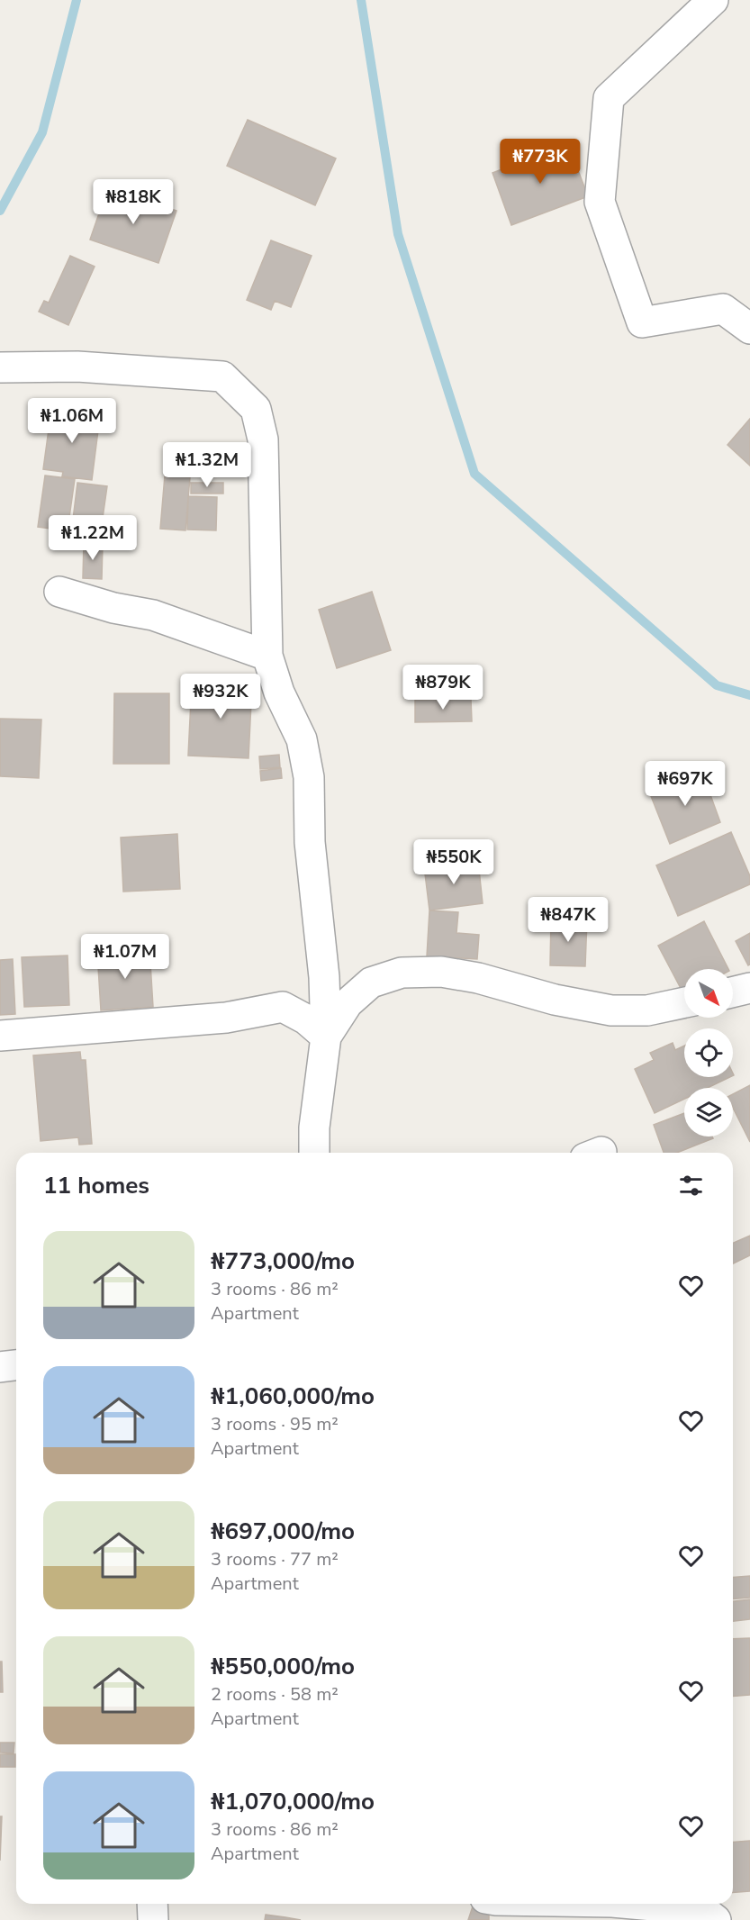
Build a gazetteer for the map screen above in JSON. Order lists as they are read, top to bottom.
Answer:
{
  "north": "bottom right",
  "page": {
    "price": [
      "₦773K",
      "₦818K",
      "₦1.06M",
      "₦1.32M",
      "₦1.22M",
      "₦879K",
      "₦932K",
      "₦697K",
      "₦550K",
      "₦847K",
      "₦1.07M"
    ],
    "heading": "11 homes",
    "list": [
      {
        "name": "₦773,000/mo",
        "note": "3 rooms · 86 m² · Apartment"
      },
      {
        "name": "₦1,060,000/mo",
        "note": "3 rooms · 95 m² · Apartment"
      },
      {
        "name": "₦697,000/mo",
        "note": "3 rooms · 77 m² · Apartment"
      },
      {
        "name": "₦550,000/mo",
        "note": "2 rooms · 58 m² · Apartment"
      },
      {
        "name": "₦1,070,000/mo",
        "note": "3 rooms · 86 m² · Apartment"
      }
    ]
  }
}
